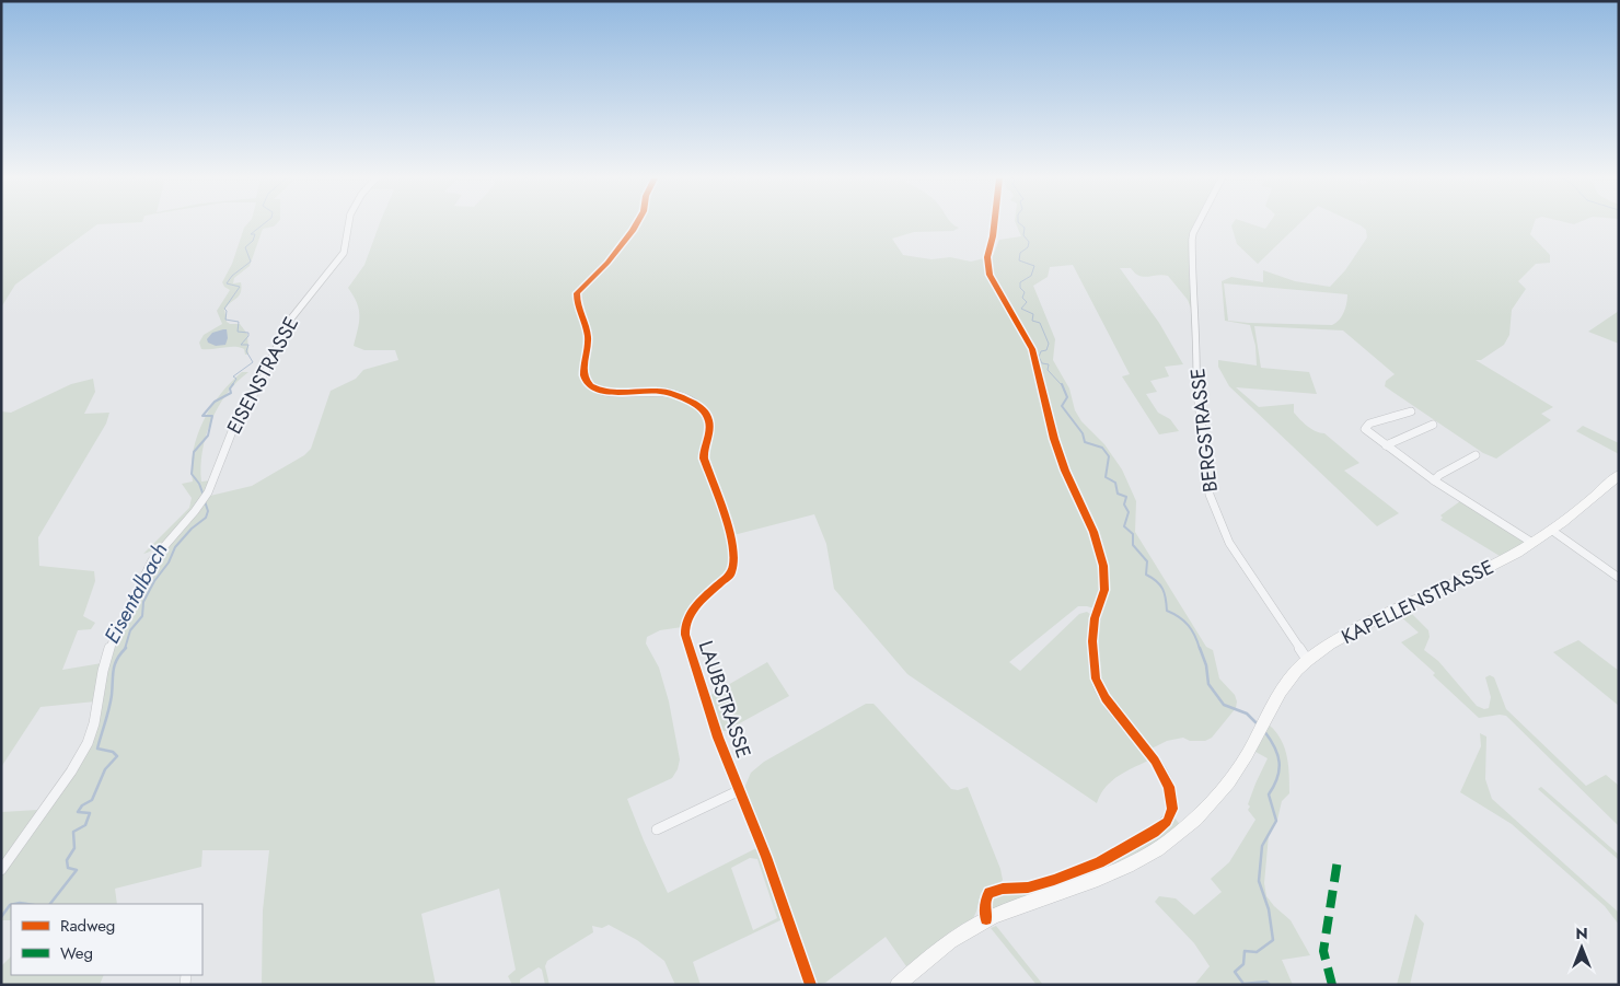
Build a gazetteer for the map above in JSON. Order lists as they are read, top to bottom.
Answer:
{
  "streets": {
    "main road": ["KAPELLENSTRASSE"],
    "street": ["EISENSTRASSE", "BERGSTRASSE", "LAUBSTRASSE"]
  },
  "crossings": [
    ["BERGSTRASSE", "KAPELLENSTRASSE"]
  ],
  "water": ["Eisentalbach"],
  "legend": ["Radweg", "Weg"],
  "north": "top"
}
